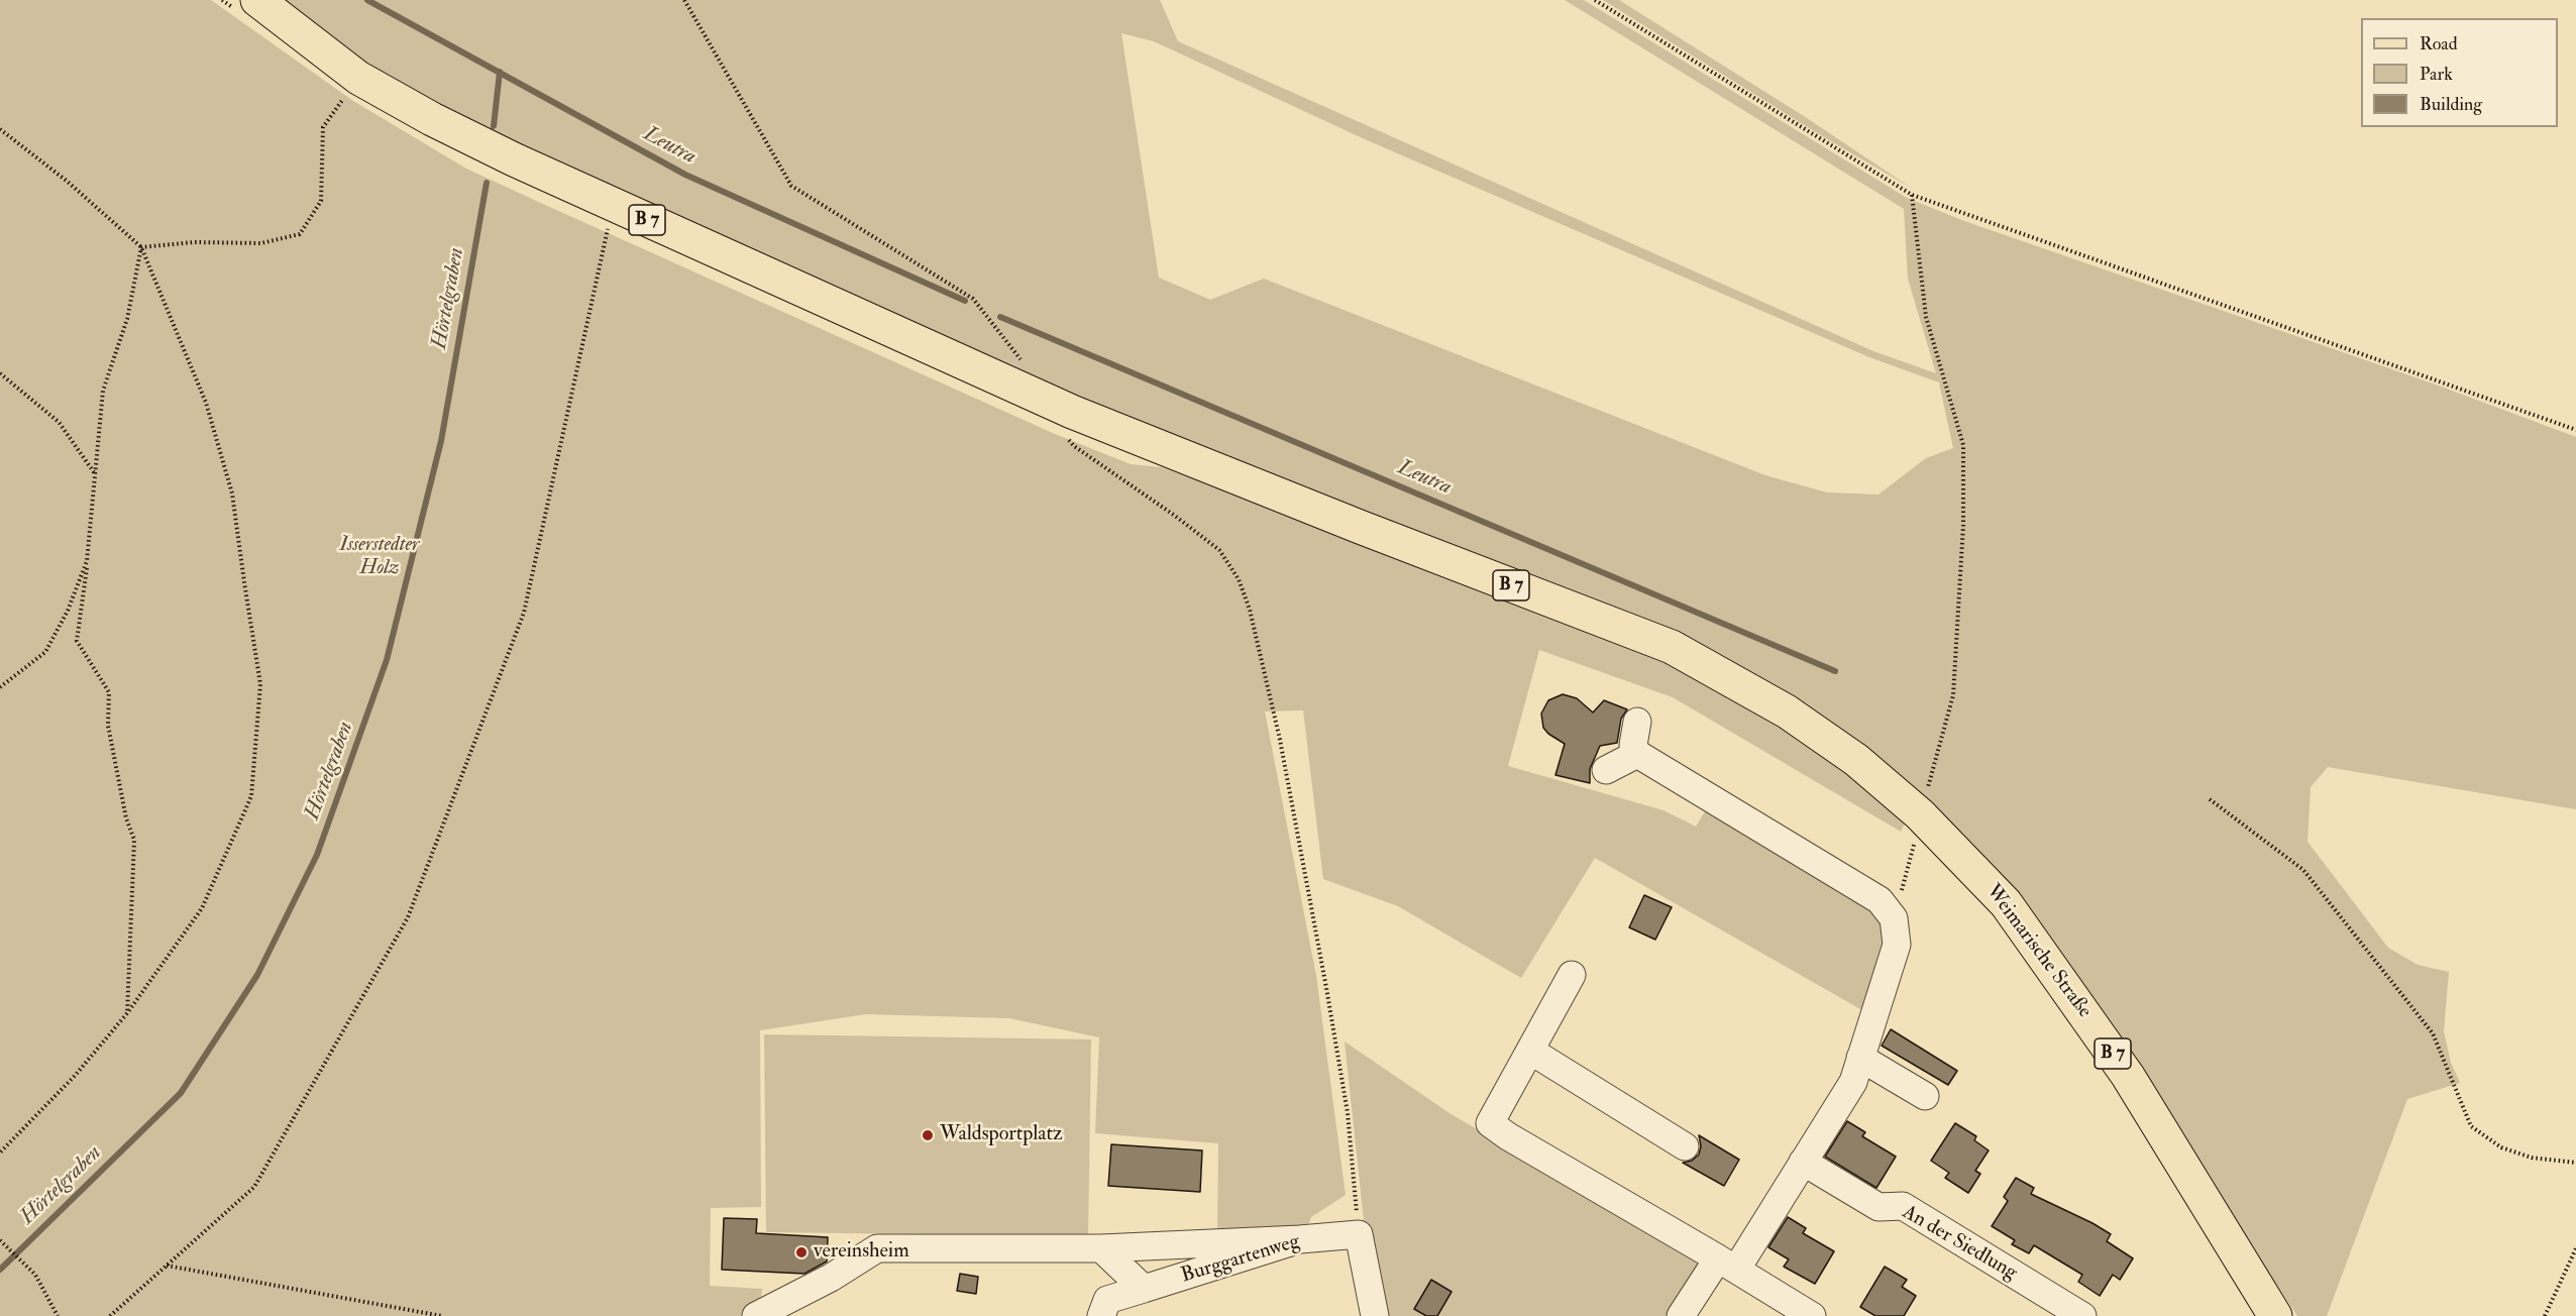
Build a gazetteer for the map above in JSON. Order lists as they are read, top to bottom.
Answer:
{
  "streets": {
    "main road": ["B 7", "Weimarische Straße"],
    "street": ["An der Siedlung", "Burggartenweg"]
  },
  "crossings": [
    ["B 7", "Weimarische Straße"]
  ],
  "water": ["Leutra", "Hörtelgraben"],
  "parks": ["Isserstedter Holz"],
  "places": ["Waldsportplatz", "vereinsheim"],
  "legend": ["Road", "Park", "Building"]
}
